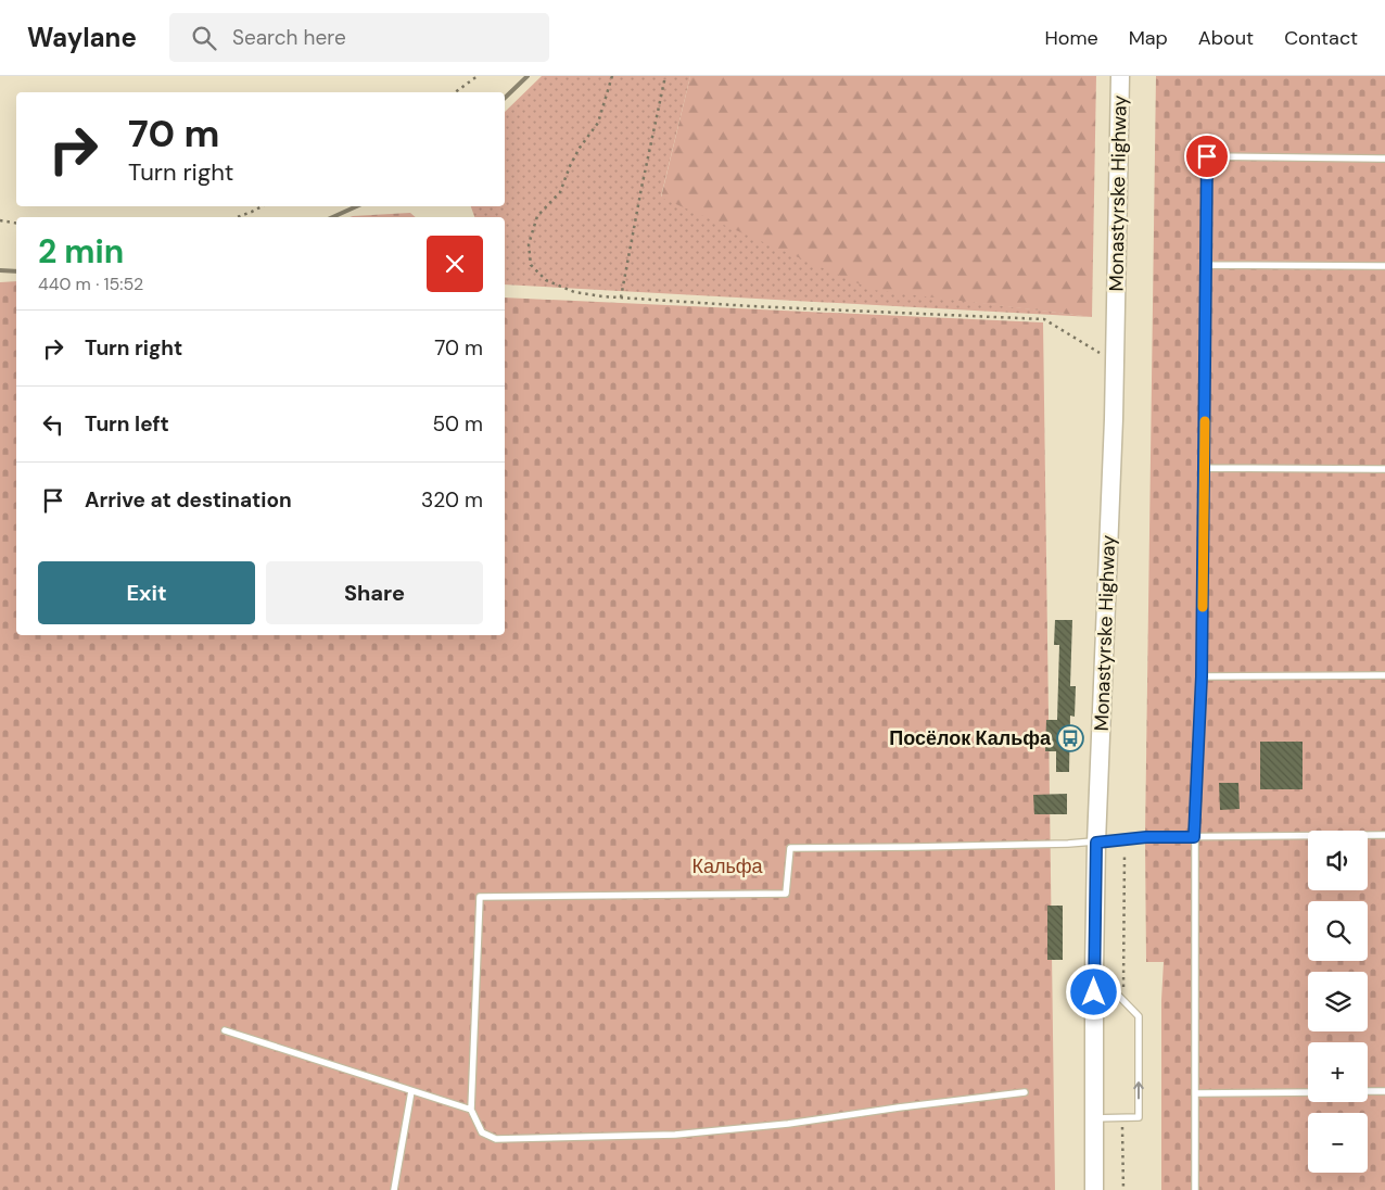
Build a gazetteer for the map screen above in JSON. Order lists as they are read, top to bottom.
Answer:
{
  "streets": {
    "main road": ["Monastyrske Highway"]
  },
  "parks": ["Кальфа"],
  "places": {
    "bus stop": ["Посёлок Кальфа"]
  },
  "page": {
    "header": "Waylane",
    "search": "Search here",
    "nav": [
      "Home",
      "Map",
      "About",
      "Contact"
    ],
    "turn": ["70 m", "Turn right"],
    "heading": ["2 min", "440 m · 15:52"],
    "list": [
      {
        "name": "Turn right",
        "value": "70 m"
      },
      {
        "name": "Turn left",
        "value": "50 m"
      },
      {
        "name": "Arrive at destination",
        "value": "320 m"
      }
    ],
    "buttons": ["Exit", "Share"],
    "map_buttons": ["+", "−"]
  }
}
